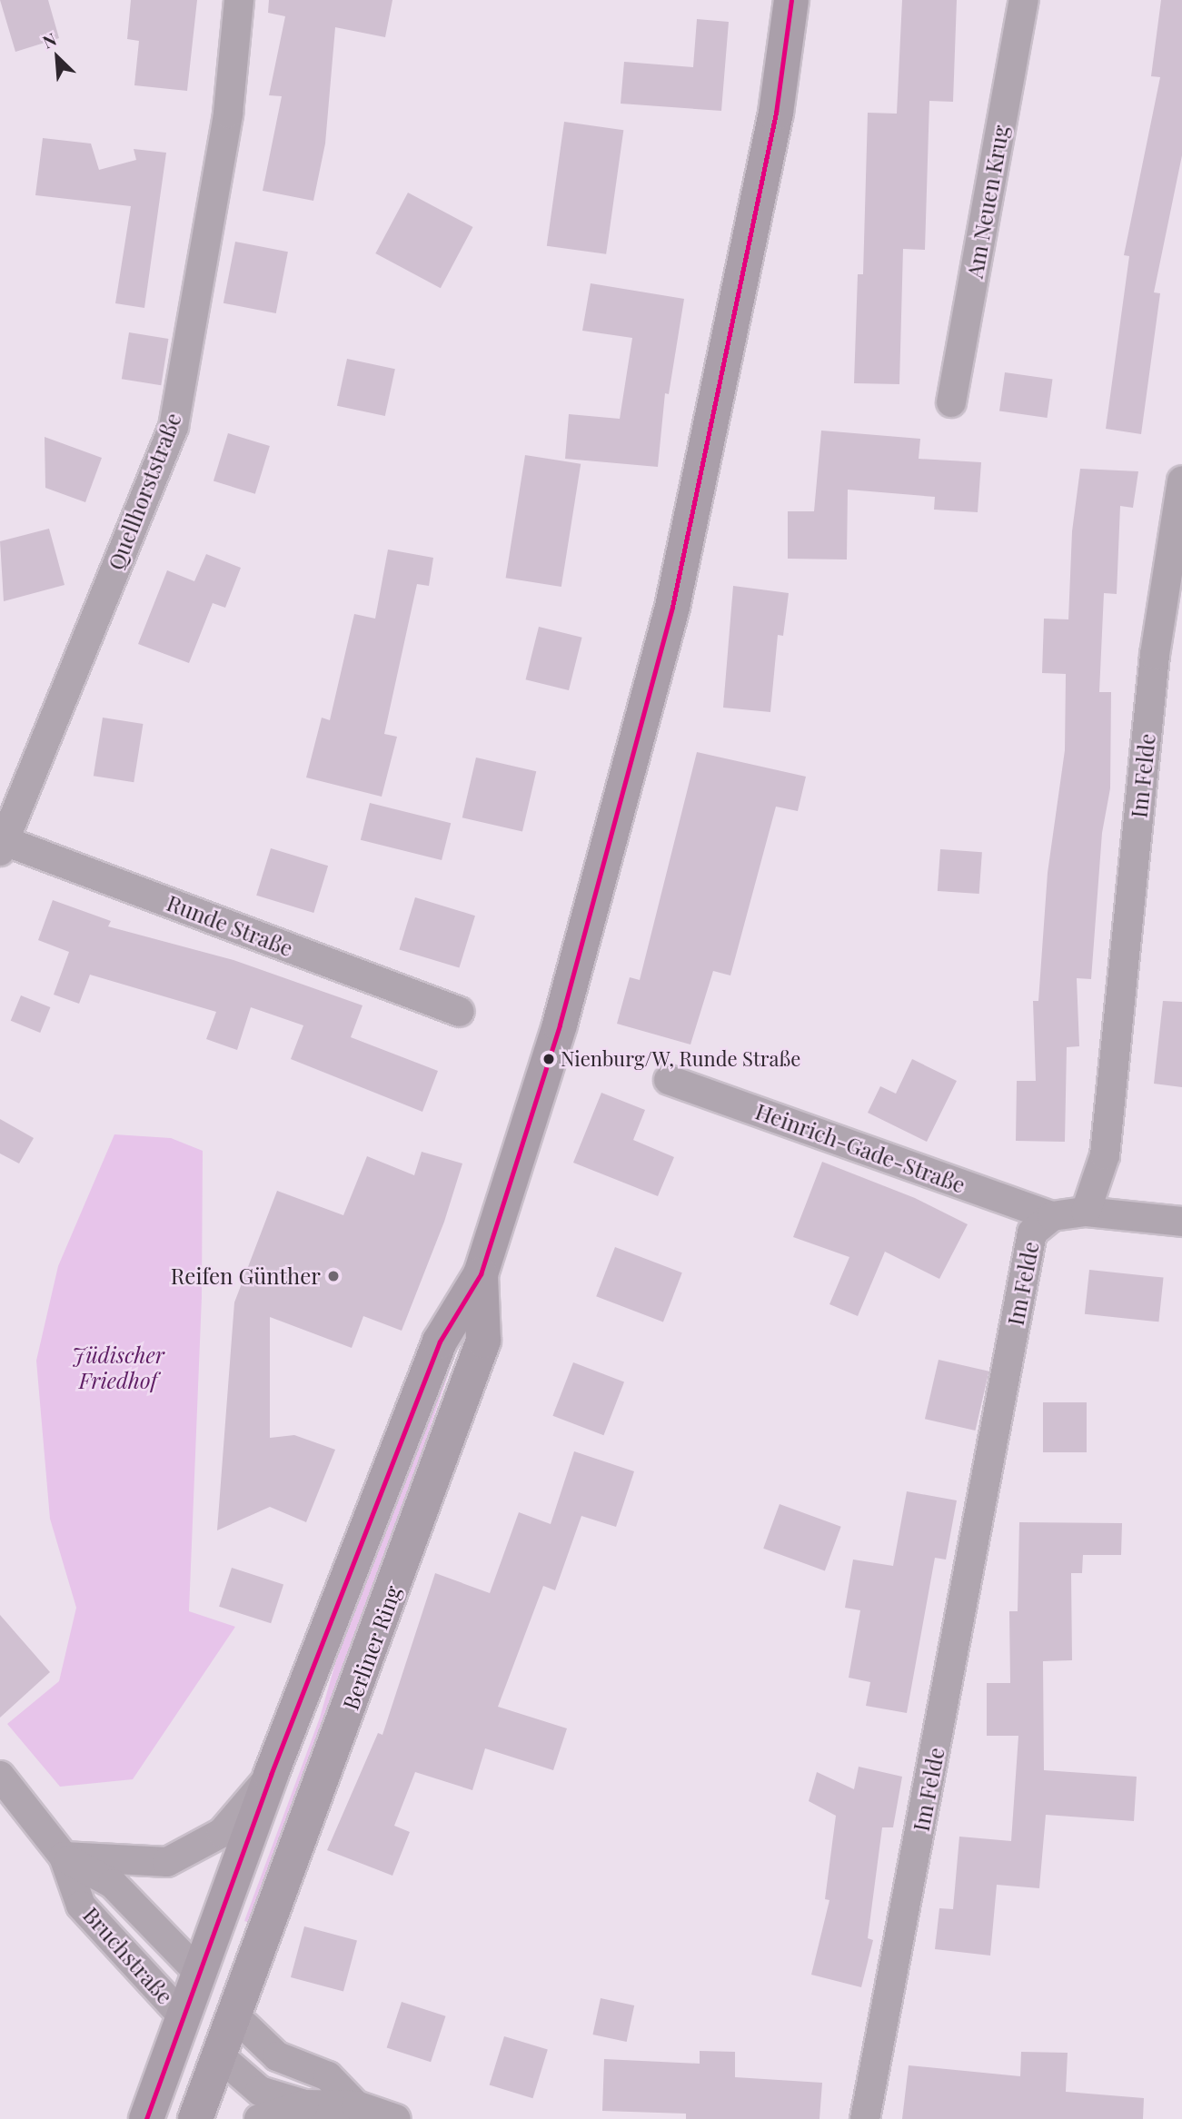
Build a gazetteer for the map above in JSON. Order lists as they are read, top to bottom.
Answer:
{
  "streets": {
    "main road": ["Berliner Ring"],
    "street": [
      "Am Neuen Krug",
      "Quellhorststraße",
      "Im Felde",
      "Runde Straße",
      "Heinrich-Gade-Straße",
      "Bruchstraße"
    ]
  },
  "crossings": [
    ["Quellhorststraße", "Runde Straße"],
    ["Im Felde", "Heinrich-Gade-Straße"],
    ["Berliner Ring", "Bruchstraße"]
  ],
  "parks": ["Jüdischer Friedhof"],
  "places": ["Nienburg/W, Runde Straße", "Reifen Günther"],
  "north": "top left"
}
